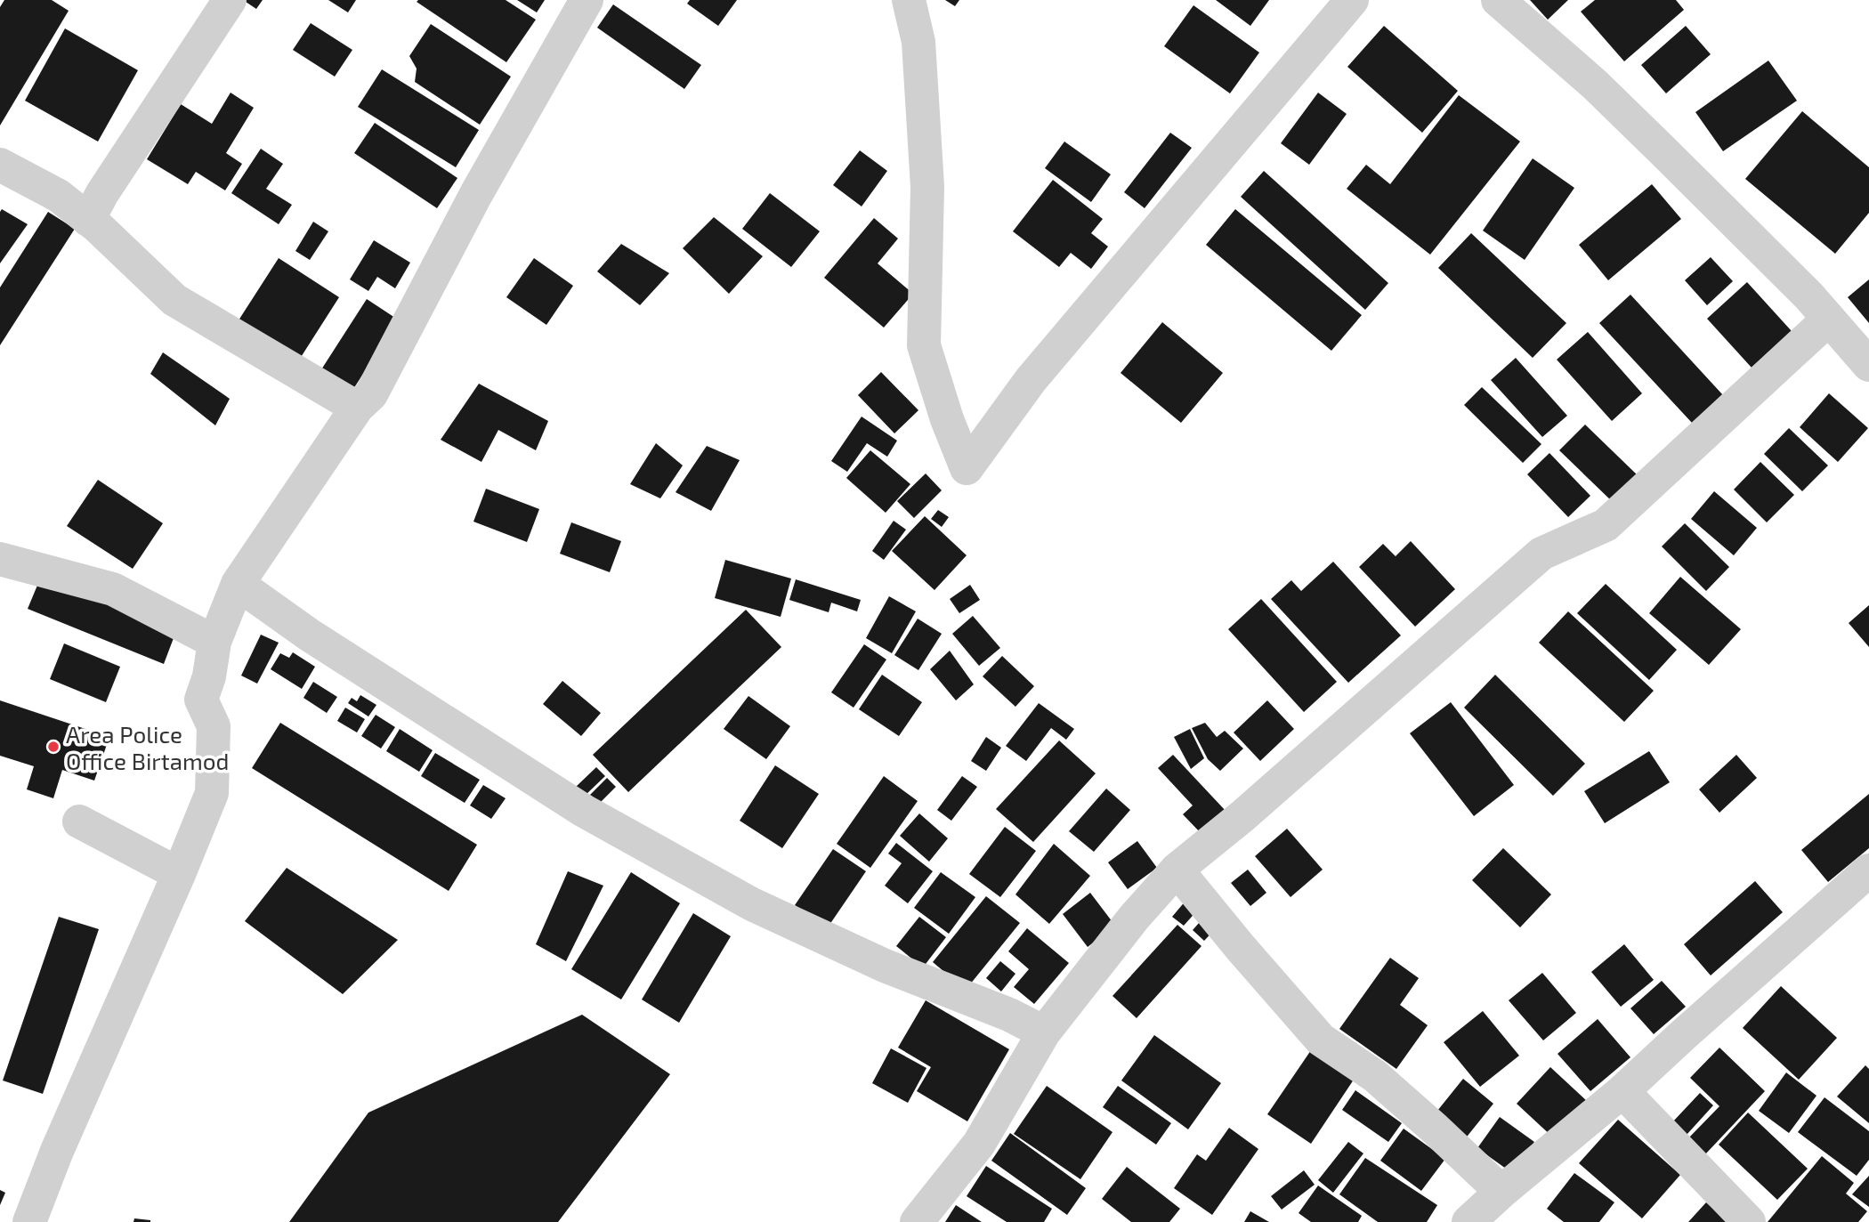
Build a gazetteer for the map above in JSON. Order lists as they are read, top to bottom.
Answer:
{
  "places": ["Area Police Office Birtamod"]
}
